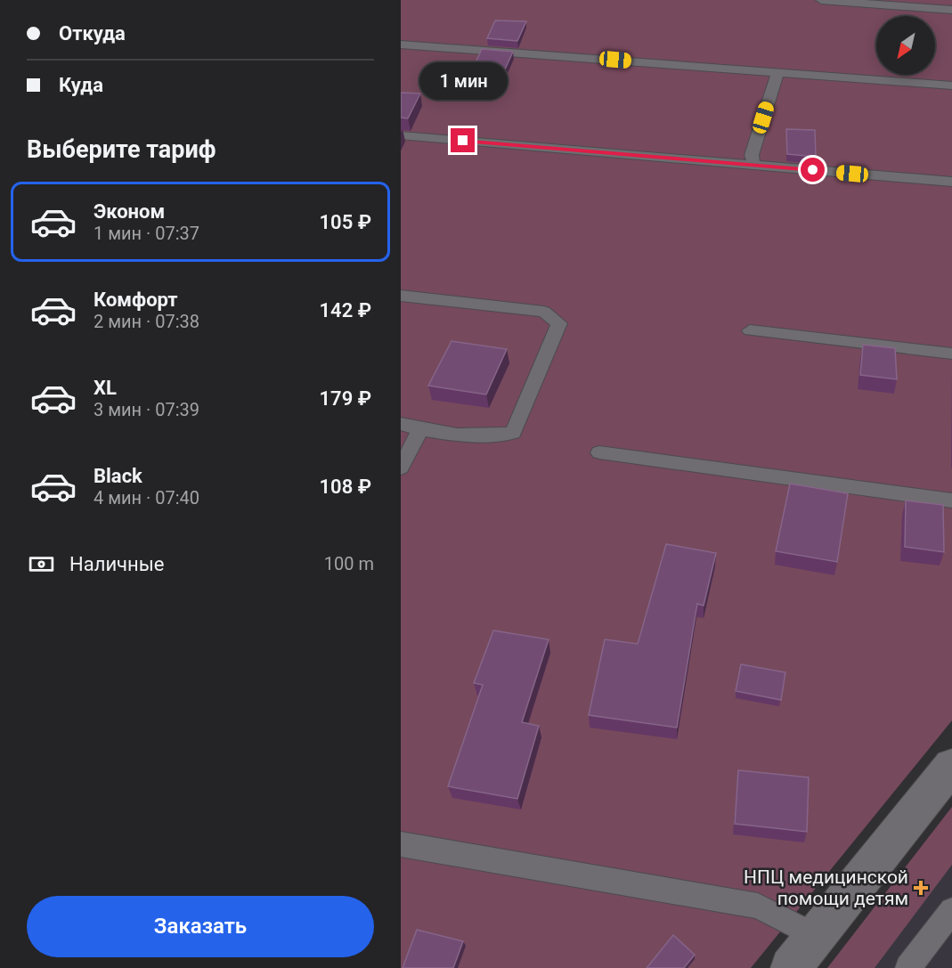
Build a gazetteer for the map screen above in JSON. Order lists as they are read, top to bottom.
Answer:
{
  "places": {
    "health": ["НПЦ медицинской помощи детям"]
  },
  "north": "bottom left",
  "page": {
    "banner": ["Откуда", "Куда"],
    "bubble": "1 мин",
    "heading": "Выберите тариф",
    "list": [
      {
        "name": "Эконом",
        "note": "1 мин · 07:37",
        "value": "105 ₽"
      },
      {
        "name": "Комфорт",
        "note": "2 мин · 07:38",
        "value": "142 ₽"
      },
      {
        "name": "XL",
        "note": "3 мин · 07:39",
        "value": "179 ₽"
      },
      {
        "name": "Black",
        "note": "4 мин · 07:40",
        "value": "108 ₽"
      }
    ],
    "pay": ["Наличные", "100 m"],
    "buttons": "Заказать"
  }
}
